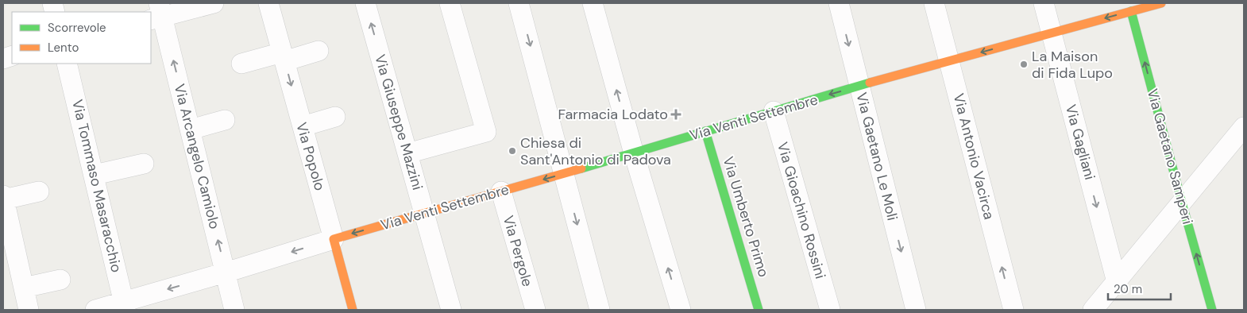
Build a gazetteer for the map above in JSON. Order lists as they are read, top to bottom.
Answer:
{
  "streets": {
    "street": [
      "Via Venti Settembre",
      "Via Giuseppe Mazzini",
      "Via Gagliani",
      "Via Arcangelo Camiolo",
      "Via Popolo",
      "Via Gaetano Le Moli",
      "Via Antonio Vacirca",
      "Via Gaetano Samperi",
      "Via Tommaso Masaracchio",
      "Via Gioachino Rossini",
      "Via Umberto Primo",
      "Via Pergole"
    ]
  },
  "crossings": [
    ["Via Venti Settembre", "Via Giuseppe Mazzini"],
    ["Via Venti Settembre", "Via Gagliani"],
    ["Via Venti Settembre", "Via Arcangelo Camiolo"],
    ["Via Venti Settembre", "Via Popolo"],
    ["Via Venti Settembre", "Via Gaetano Le Moli"],
    ["Via Venti Settembre", "Via Antonio Vacirca"],
    ["Via Venti Settembre", "Via Gaetano Samperi"],
    ["Via Venti Settembre", "Via Tommaso Masaracchio"],
    ["Via Venti Settembre", "Via Gioachino Rossini"],
    ["Via Venti Settembre", "Via Umberto Primo"],
    ["Via Venti Settembre", "Via Pergole"]
  ],
  "one_way": [
    "Via Venti Settembre",
    "Via Gagliani",
    "Via Arcangelo Camiolo",
    "Via Gaetano Le Moli",
    "Via Antonio Vacirca",
    "Via Gaetano Samperi"
  ],
  "places": {
    "other": ["La Maison di Fida Lupo", "Chiesa di Sant'Antonio di Padova"],
    "health": ["Farmacia Lodato"]
  },
  "legend": ["Scorrevole", "Lento"],
  "scale_bar": "20 m"
}
